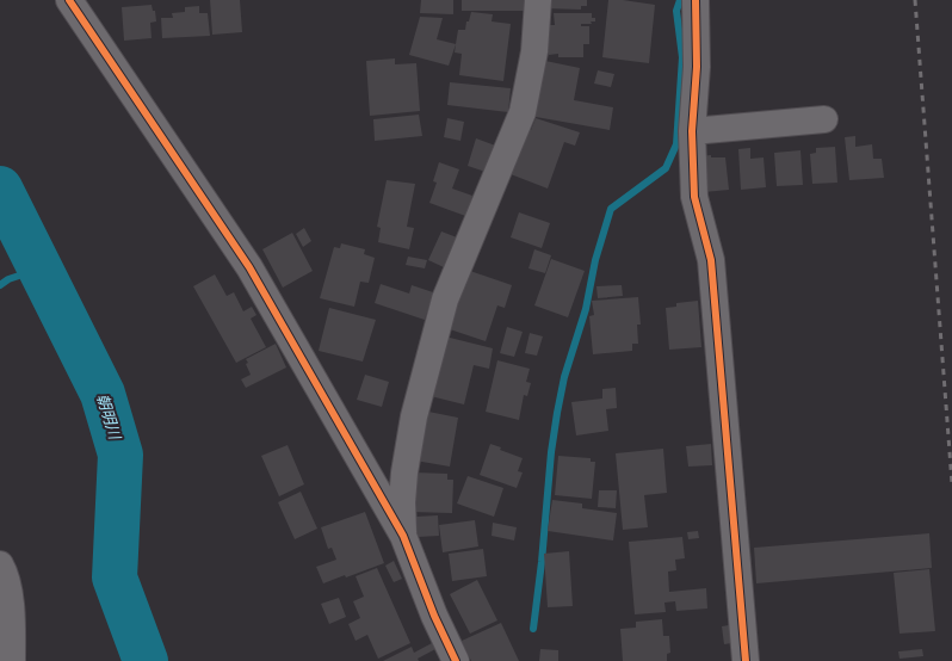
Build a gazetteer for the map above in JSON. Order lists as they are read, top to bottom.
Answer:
{
  "water": ["朝明川"]
}
